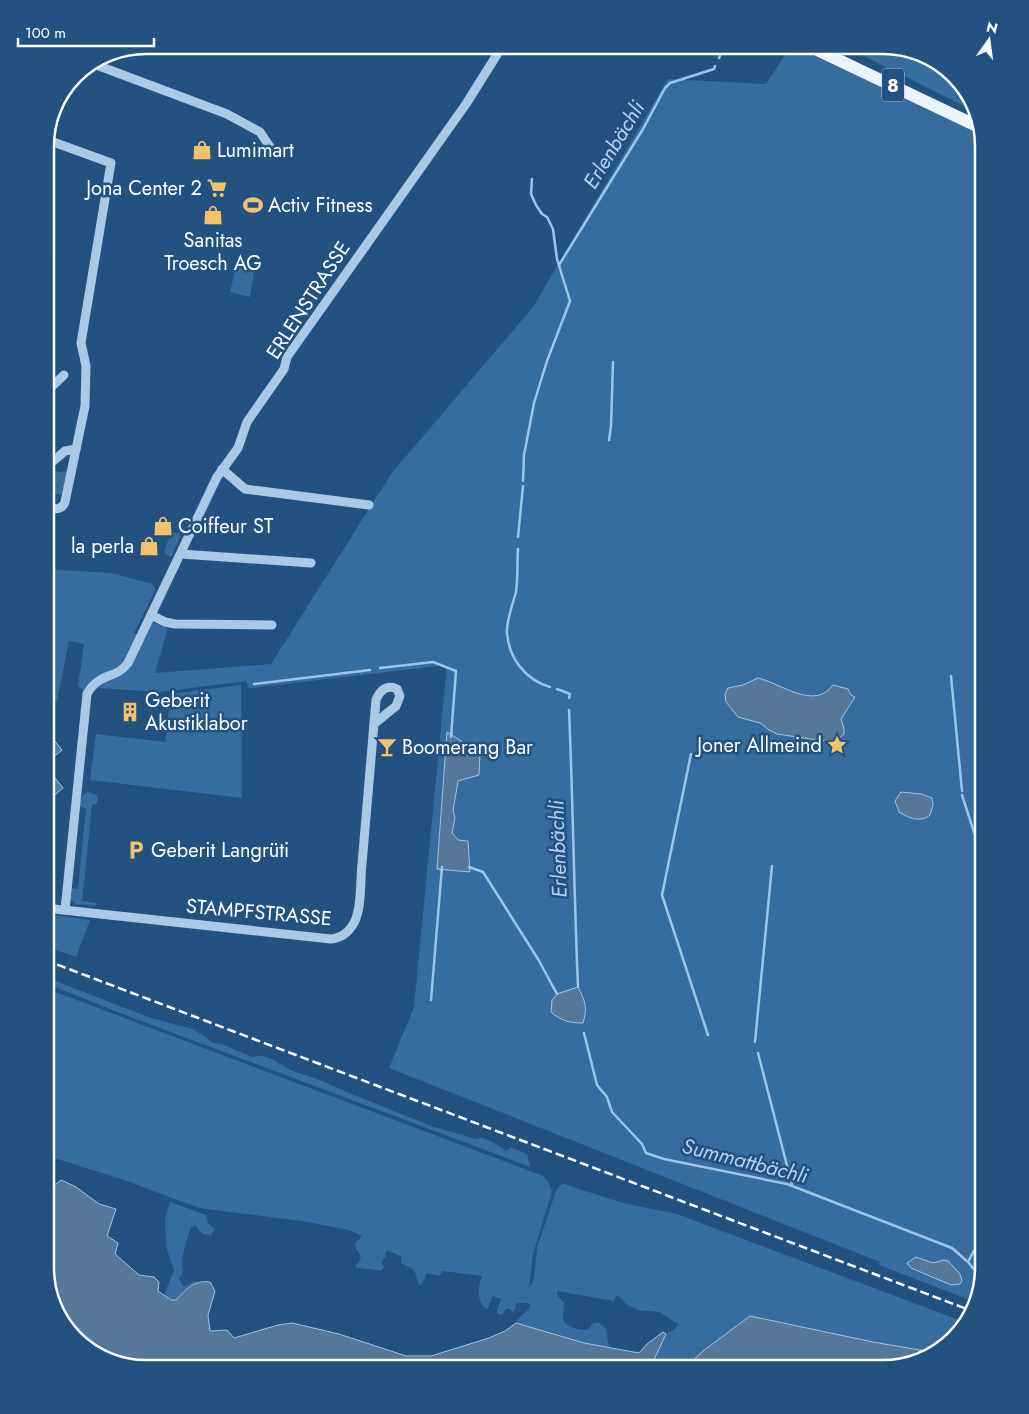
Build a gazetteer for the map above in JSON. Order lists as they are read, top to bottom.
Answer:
{
  "streets": {
    "main road": ["8"],
    "street": ["ERLENSTRASSE", "STAMPFSTRASSE"]
  },
  "crossings": [
    ["ERLENSTRASSE", "STAMPFSTRASSE"]
  ],
  "water": ["Erlenbächli", "Summattbächli"],
  "places": {
    "shop": [
      "Lumimart",
      "Sanitas Troesch AG",
      "Coiffeur ST",
      "la perla"
    ],
    "supermarket": ["Jona Center 2"],
    "sports": ["Activ Fitness"],
    "building": ["Geberit Akustiklabor"],
    "place": ["Joner Allmeind"],
    "bar": ["Boomerang Bar"],
    "parking": ["Geberit Langrüti"]
  },
  "scale_bar": "100 m",
  "north": "top"
}
